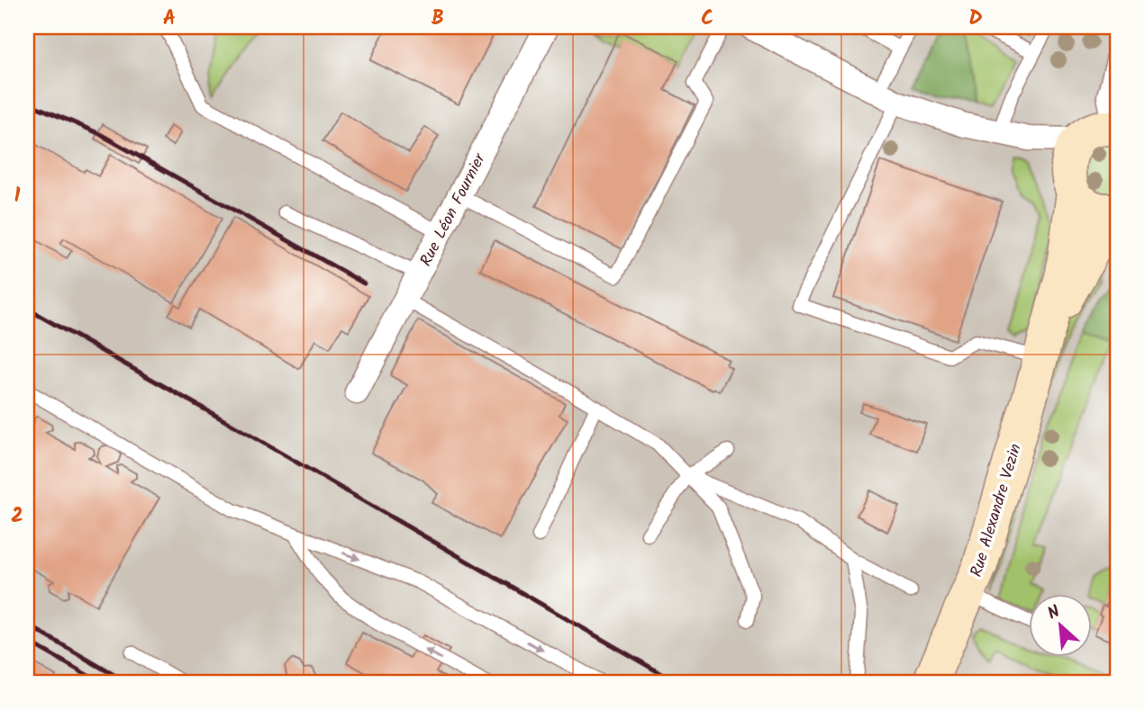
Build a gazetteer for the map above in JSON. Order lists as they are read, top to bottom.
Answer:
{
  "streets": {
    "street": ["Rue Léon Fournier", "Rue Alexandre Vezin"]
  },
  "north": "top left",
  "grid": {
    "columns": [
      "A",
      "B",
      "C",
      "D"
    ],
    "rows": ["1", "2"]
  }
}
